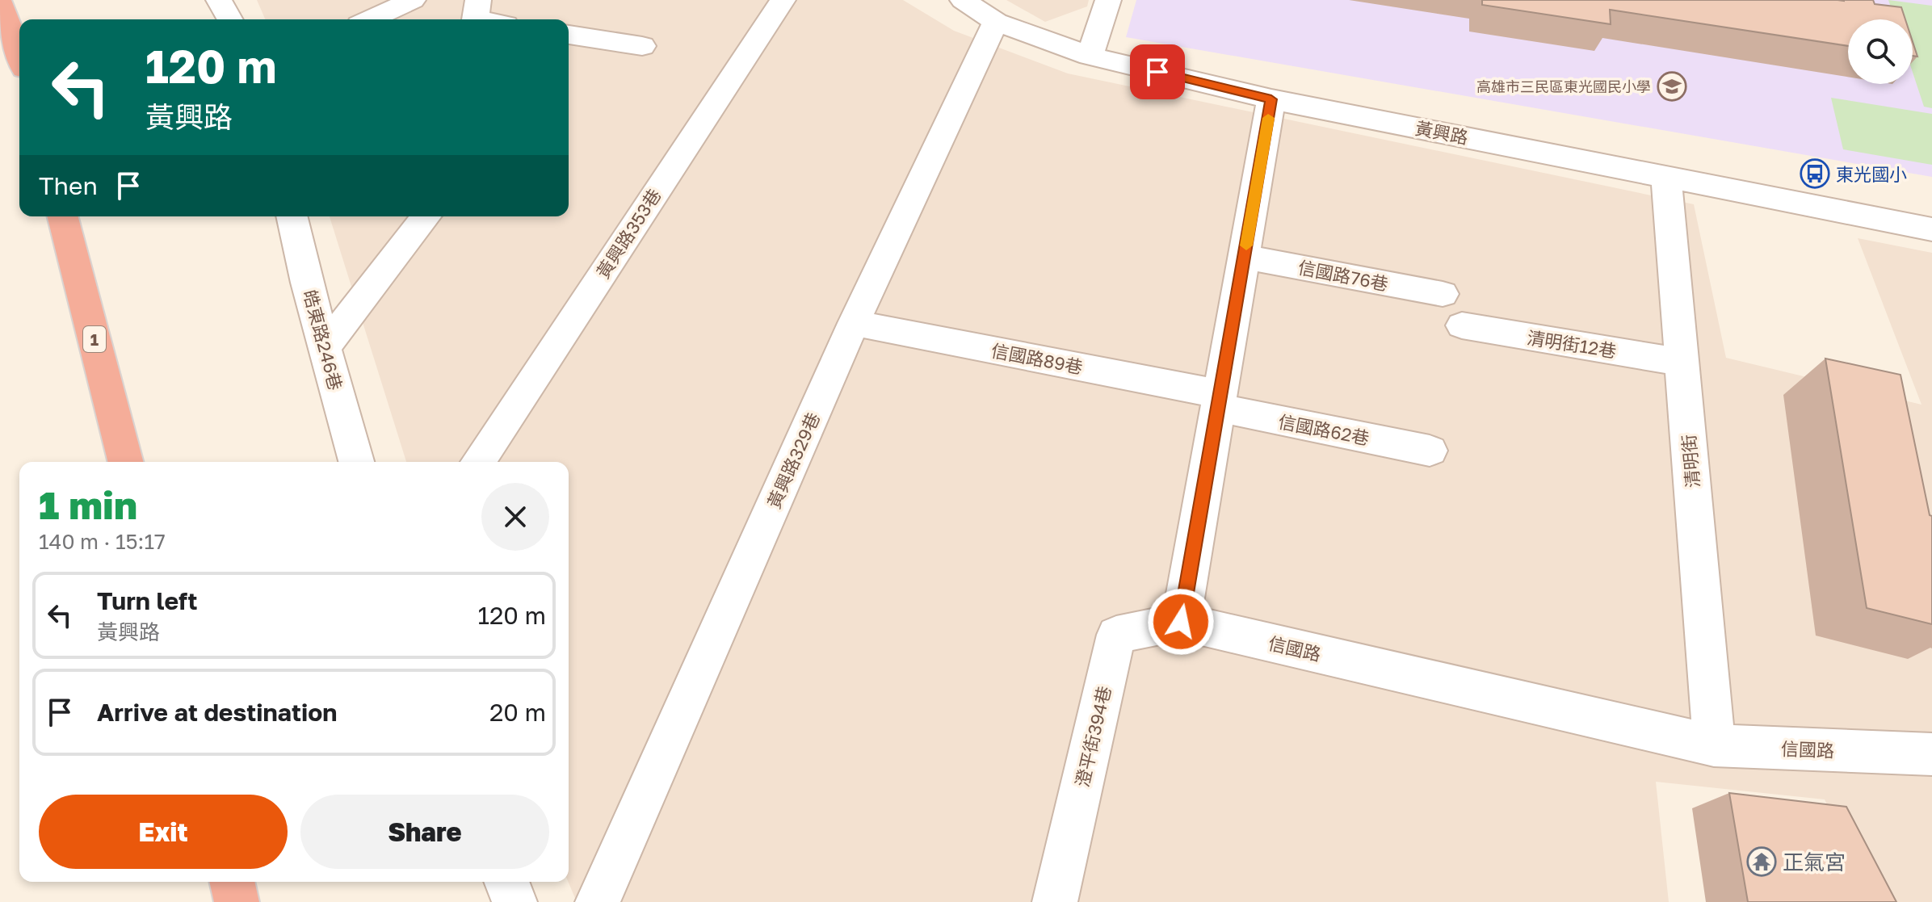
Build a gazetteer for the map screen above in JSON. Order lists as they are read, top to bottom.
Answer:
{
  "streets": {
    "highway": ["1"],
    "street": [
      "黃興路",
      "黃興路353巷",
      "信國路76巷",
      "皓東路246巷",
      "清明街12巷",
      "信國路89巷",
      "信國路62巷",
      "黃興路329巷",
      "清明街",
      "信國路",
      "澄平街394巷"
    ]
  },
  "crossings": [
    ["黃興路", "黃興路329巷"],
    ["黃興路", "清明街"],
    ["清明街12巷", "清明街"],
    ["信國路89巷", "信國路62巷"],
    ["信國路89巷", "黃興路329巷"],
    ["清明街", "信國路"],
    ["信國路", "澄平街394巷"]
  ],
  "places": {
    "school or university": ["高雄市三民區東光國民小學"],
    "bus stop": ["東光國小"],
    "temple": ["正氣宮"]
  },
  "page": {
    "turn": ["120 m", "黃興路"],
    "then": "Then",
    "heading": ["1 min", "140 m · 15:17"],
    "list": [
      {
        "name": "Turn left",
        "note": "黃興路",
        "value": "120 m"
      },
      {
        "name": "Arrive at destination",
        "value": "20 m"
      }
    ],
    "buttons": ["Exit", "Share"]
  }
}
